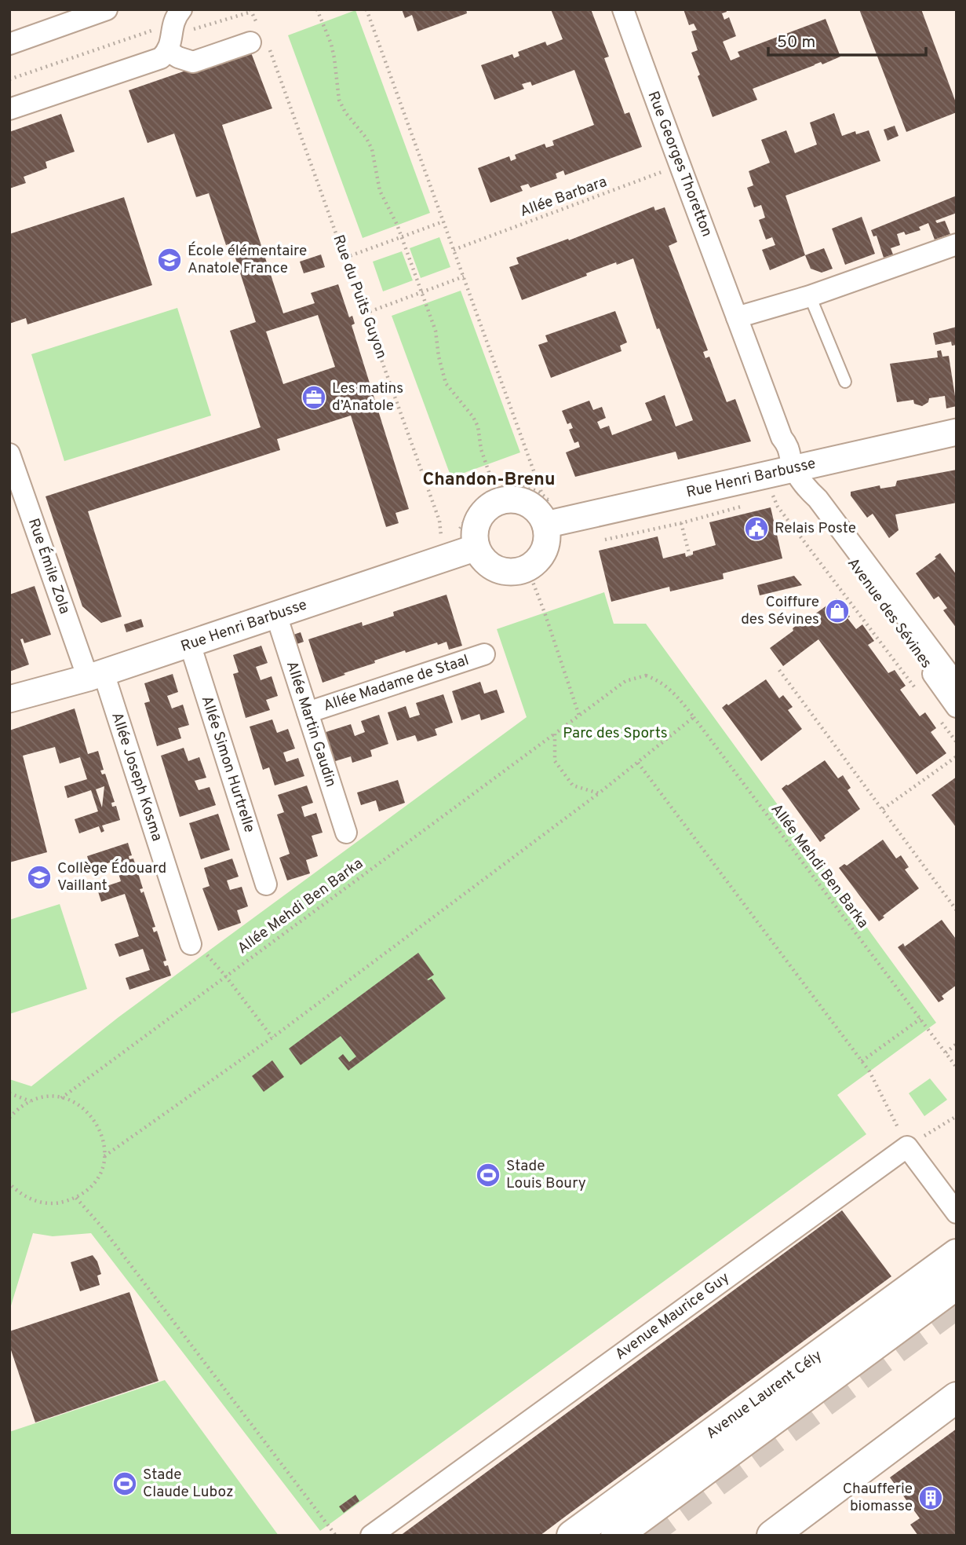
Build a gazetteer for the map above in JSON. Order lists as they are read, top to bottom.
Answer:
{
  "streets": {
    "main road": ["Avenue Laurent Cély"],
    "street": [
      "Rue Georges Thoretton",
      "Rue Henri Barbusse",
      "Rue Émile Zola",
      "Avenue des Sévines",
      "Allée Madame de Staal",
      "Allée Martin Gaudin",
      "Allée Simon Hurtrelle",
      "Allée Joseph Kosma",
      "Avenue Maurice Guy"
    ],
    "path": ["Allée Barbara", "Rue du Puits Guyon", "Allée Mehdi Ben Barka"]
  },
  "crossings": [
    ["Rue Georges Thoretton", "Allée Barbara"],
    ["Rue Georges Thoretton", "Rue Henri Barbusse"],
    ["Rue Georges Thoretton", "Avenue des Sévines"],
    ["Rue du Puits Guyon", "Rue Henri Barbusse"],
    ["Rue Henri Barbusse", "Rue Émile Zola"],
    ["Rue Henri Barbusse", "Avenue des Sévines"],
    ["Rue Henri Barbusse", "Allée Martin Gaudin"],
    ["Rue Henri Barbusse", "Allée Simon Hurtrelle"],
    ["Rue Henri Barbusse", "Allée Joseph Kosma"],
    ["Rue Émile Zola", "Allée Joseph Kosma"],
    ["Allée Madame de Staal", "Allée Martin Gaudin"]
  ],
  "districts": ["Chandon-Brenu"],
  "parks": ["Parc des Sports"],
  "places": {
    "school or university": ["École élémentaire Anatole France", "Collège Édouard Vaillant"],
    "office": ["Les matins d’Anatole"],
    "public building": ["Relais Poste"],
    "shop": ["Coiffure des Sévines"],
    "sports": ["Stade Louis Boury", "Stade Claude Luboz"],
    "building": ["Chaufferie biomasse"]
  },
  "scale_bar": "50 m"
}
